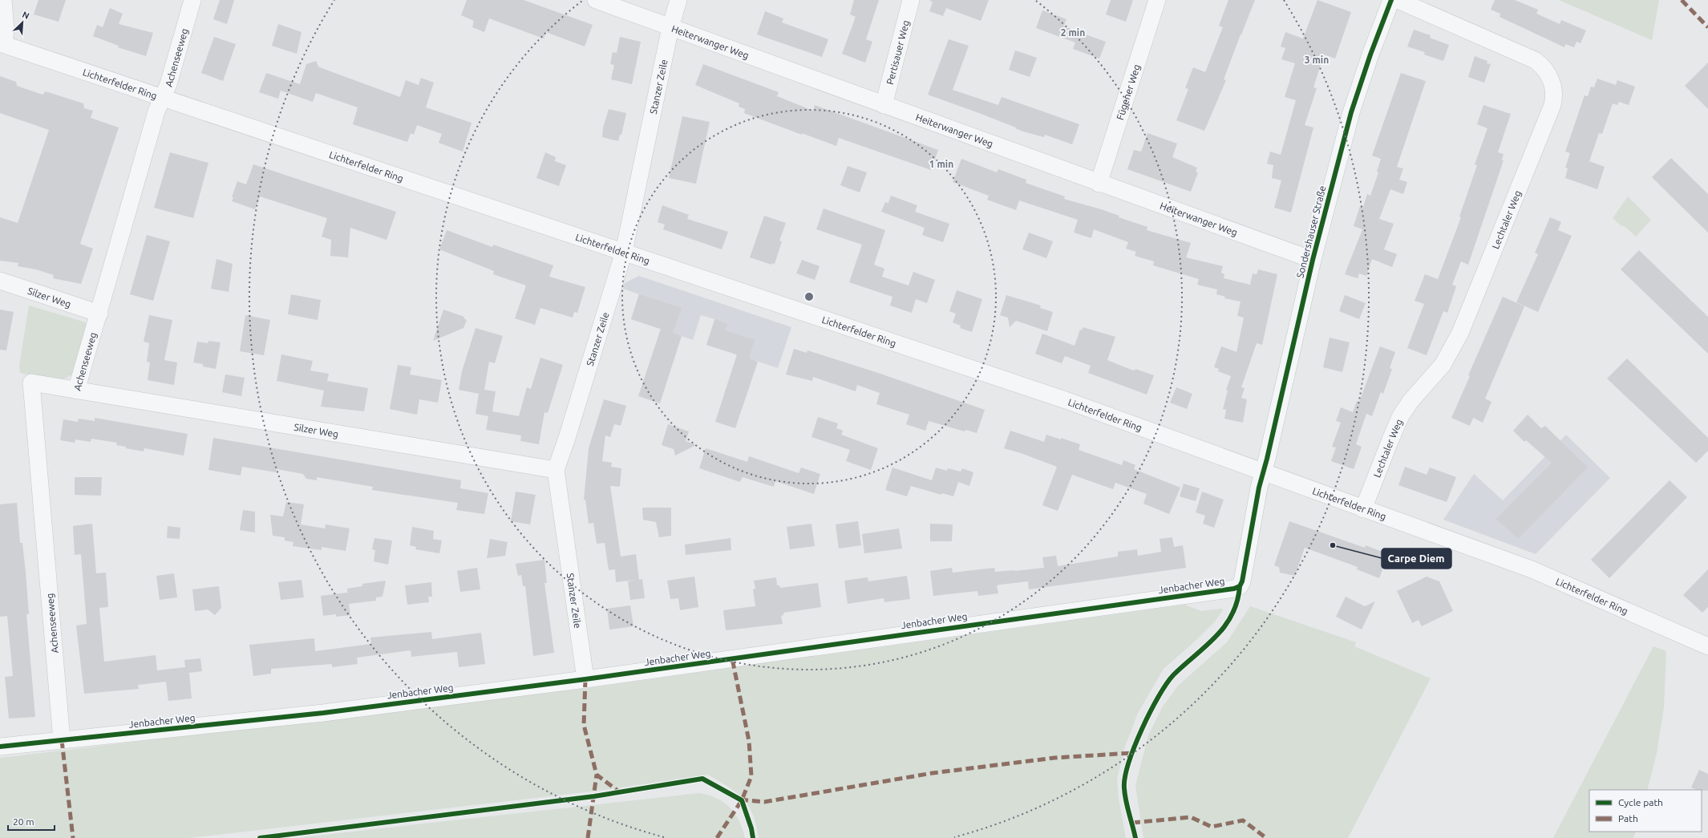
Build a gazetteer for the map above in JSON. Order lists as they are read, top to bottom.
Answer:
{
  "streets": {
    "street": [
      "Heiterwanger Weg",
      "Pertisauer Weg",
      "Achenseeweg",
      "Lichterfelder Ring",
      "Stanzer Zeile",
      "Fügener Weg",
      "Lechtaler Weg",
      "Sondershauser Straße",
      "Silzer Weg",
      "Jenbacher Weg"
    ]
  },
  "crossings": [
    ["Heiterwanger Weg", "Pertisauer Weg"],
    ["Heiterwanger Weg", "Stanzer Zeile"],
    ["Heiterwanger Weg", "Fügener Weg"],
    ["Heiterwanger Weg", "Sondershauser Straße"],
    ["Achenseeweg", "Lichterfelder Ring"],
    ["Achenseeweg", "Silzer Weg"],
    ["Achenseeweg", "Jenbacher Weg"],
    ["Lichterfelder Ring", "Stanzer Zeile"],
    ["Lichterfelder Ring", "Lechtaler Weg"],
    ["Lichterfelder Ring", "Sondershauser Straße"],
    ["Lichterfelder Ring", "Jenbacher Weg"],
    ["Stanzer Zeile", "Silzer Weg"],
    ["Stanzer Zeile", "Jenbacher Weg"],
    ["Sondershauser Straße", "Jenbacher Weg"]
  ],
  "places": ["Carpe Diem"],
  "legend": ["Cycle path", "Path"],
  "scale_bar": "20 m",
  "north": "top right",
  "rings": ["2 min", "3 min", "1 min"]
}
